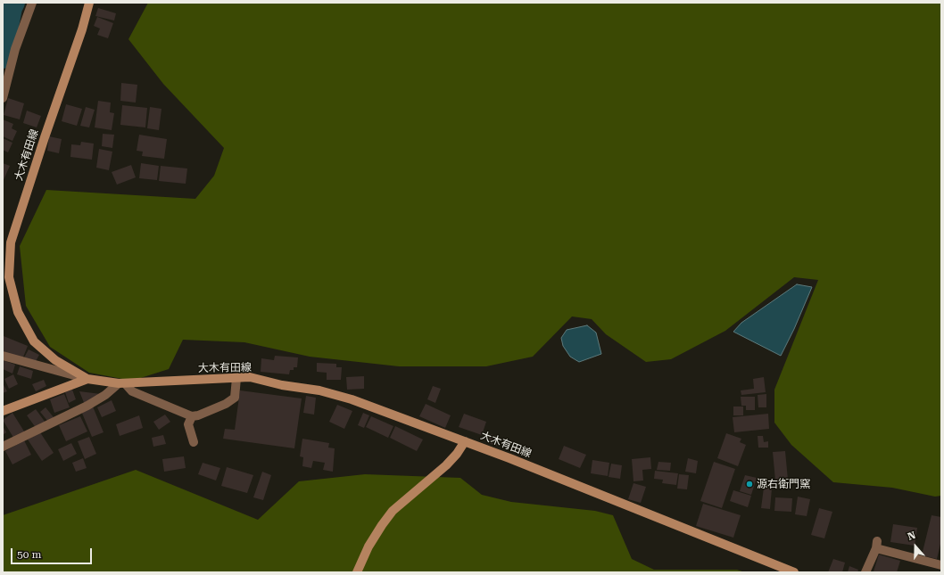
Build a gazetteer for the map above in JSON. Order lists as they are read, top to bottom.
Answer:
{
  "streets": {
    "main road": ["大木有田線"]
  },
  "places": ["源右衛門窯"],
  "scale_bar": "50 m",
  "north": "top"
}
